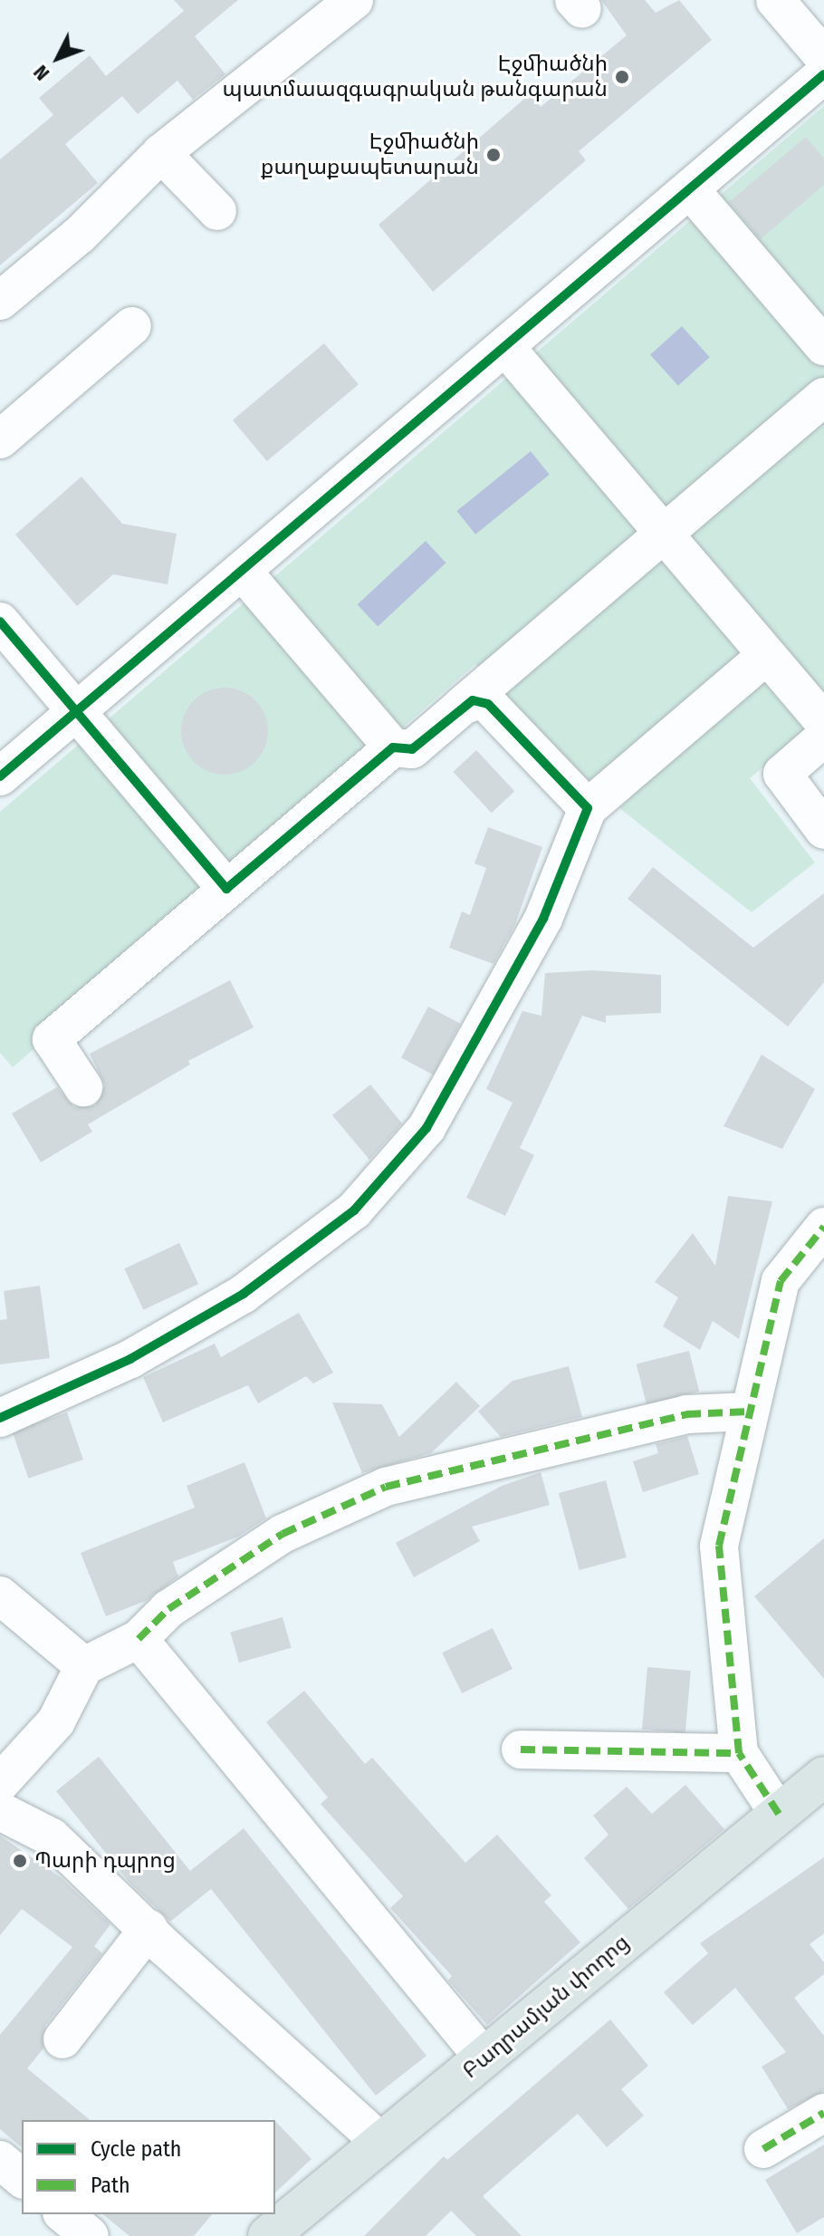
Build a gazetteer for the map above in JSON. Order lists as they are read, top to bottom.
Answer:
{
  "streets": {
    "main road": ["Բաղրամյան փողոց"]
  },
  "places": ["Էջմիածնի պատմաազգագրական թանգարան", "Էջմիածնի քաղաքապետարան", "Պարի դպրոց"],
  "legend": ["Cycle path", "Path"],
  "north": "bottom left"
}
